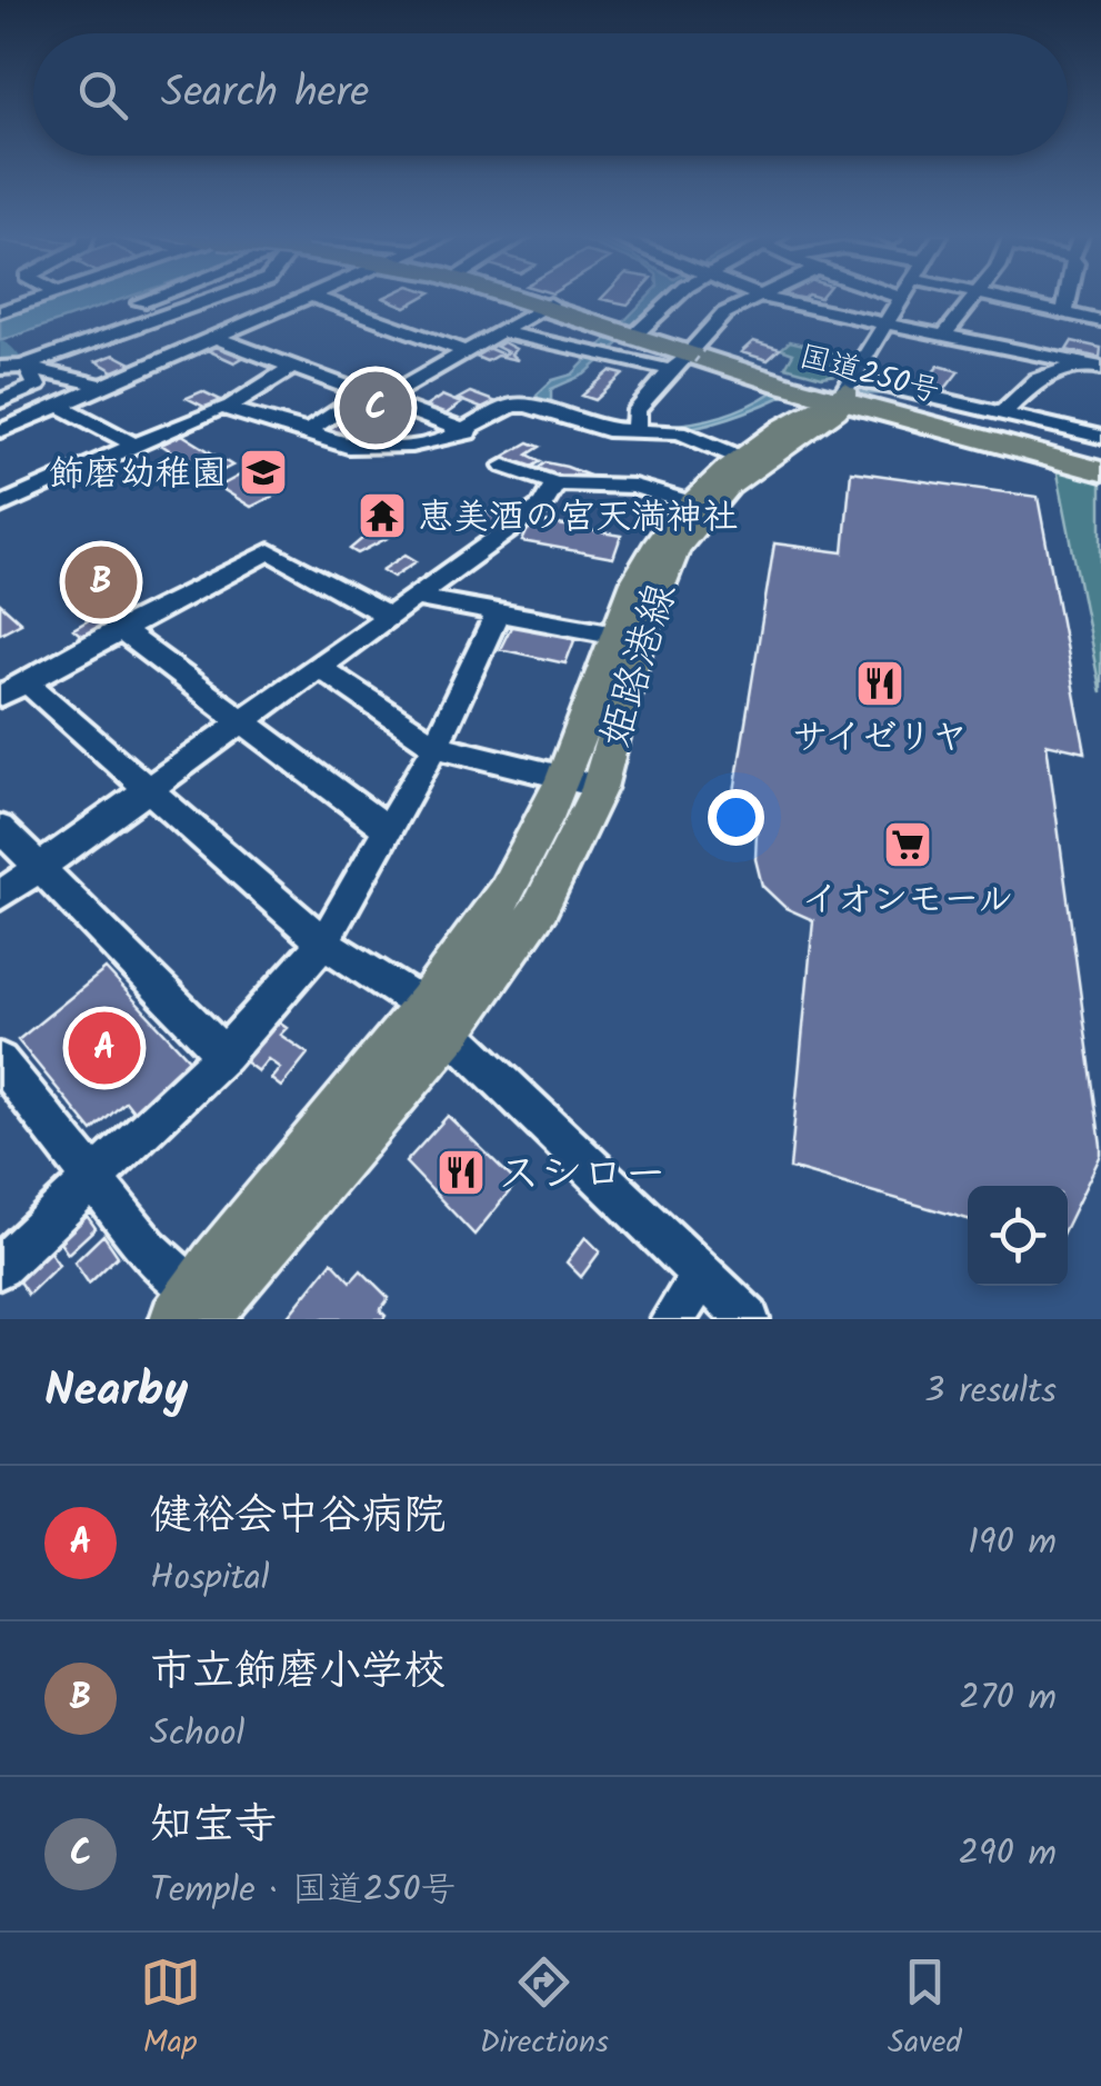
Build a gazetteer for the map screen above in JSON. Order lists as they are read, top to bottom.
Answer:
{
  "streets": {
    "highway": ["国道250号"],
    "main road": ["姫路港線"]
  },
  "crossings": [
    ["国道250号", "姫路港線"]
  ],
  "places": {
    "school or university": ["飾磨幼稚園"],
    "temple": ["恵美酒の宮天満神社"],
    "restaurant": ["サイゼリヤ", "スシロー"],
    "supermarket": ["イオンモール"]
  },
  "page": {
    "search": "Search here",
    "pins": ["C", "B", "A"],
    "heading": ["Nearby", "3 results"],
    "list": [
      {
        "mark": "A",
        "name": "健裕会中谷病院",
        "note": "Hospital",
        "value": "190 m"
      },
      {
        "mark": "B",
        "name": "市立飾磨小学校",
        "note": "School",
        "value": "270 m"
      },
      {
        "mark": "C",
        "name": "知宝寺",
        "note": "Temple · 国道250号",
        "value": "290 m"
      }
    ],
    "nav": ["Map", "Directions", "Saved"]
  }
}
